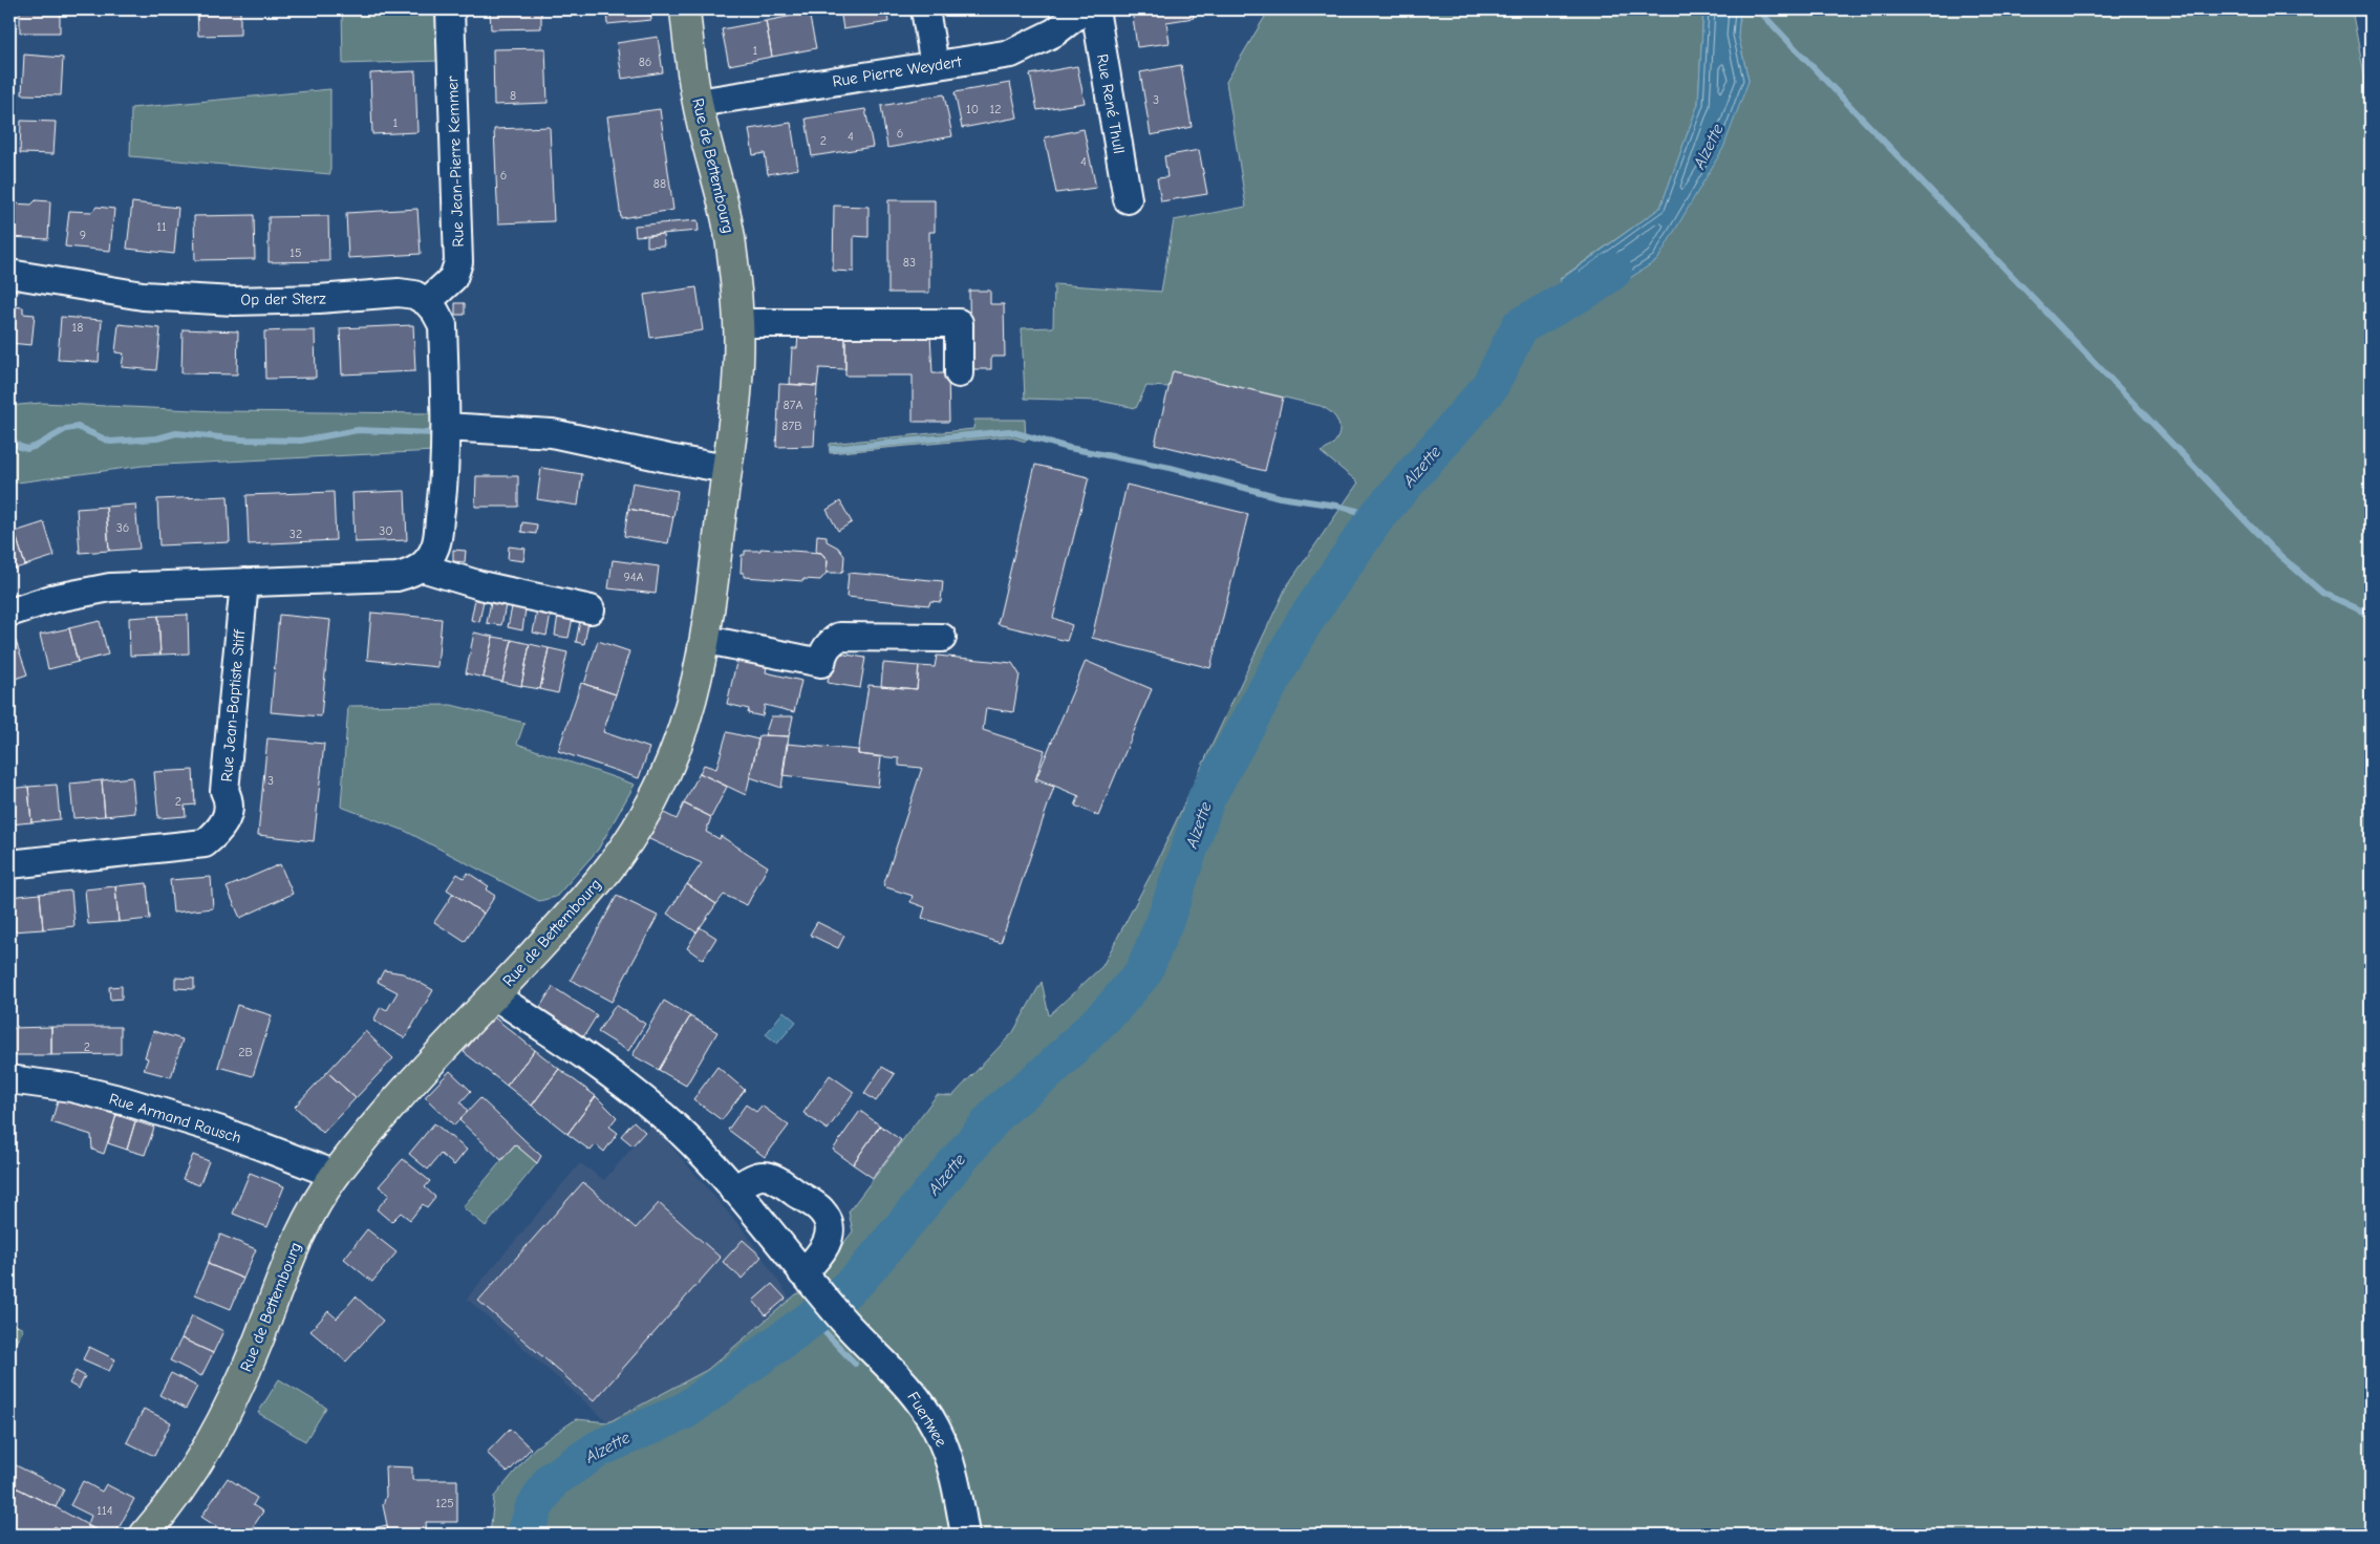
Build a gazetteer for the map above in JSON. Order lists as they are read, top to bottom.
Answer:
{
  "streets": {
    "main road": ["Rue de Bettembourg"],
    "street": [
      "Rue Pierre Weydert",
      "Rue René Thull",
      "Rue Jean-Pierre Kemmer",
      "Op der Sterz",
      "Rue Jean-Baptiste Stiff",
      "Rue Armand Rausch",
      "Fuertwee"
    ]
  },
  "crossings": [
    ["Rue Pierre Weydert", "Rue de Bettembourg"],
    ["Rue Jean-Pierre Kemmer", "Op der Sterz"],
    ["Rue de Bettembourg", "Rue Armand Rausch"],
    ["Rue de Bettembourg", "Fuertwee"]
  ],
  "water": ["Alzette"],
  "house_numbers": [
    "1",
    "86",
    "8",
    "3",
    "10",
    "12",
    "1",
    "6",
    "4",
    "2",
    "4",
    "6",
    "88",
    "11",
    "9",
    "15",
    "83",
    "18",
    "87A",
    "87B",
    "36",
    "30",
    "32",
    "94A",
    "3",
    "2",
    "2",
    "2B",
    "125",
    "114"
  ]
}
